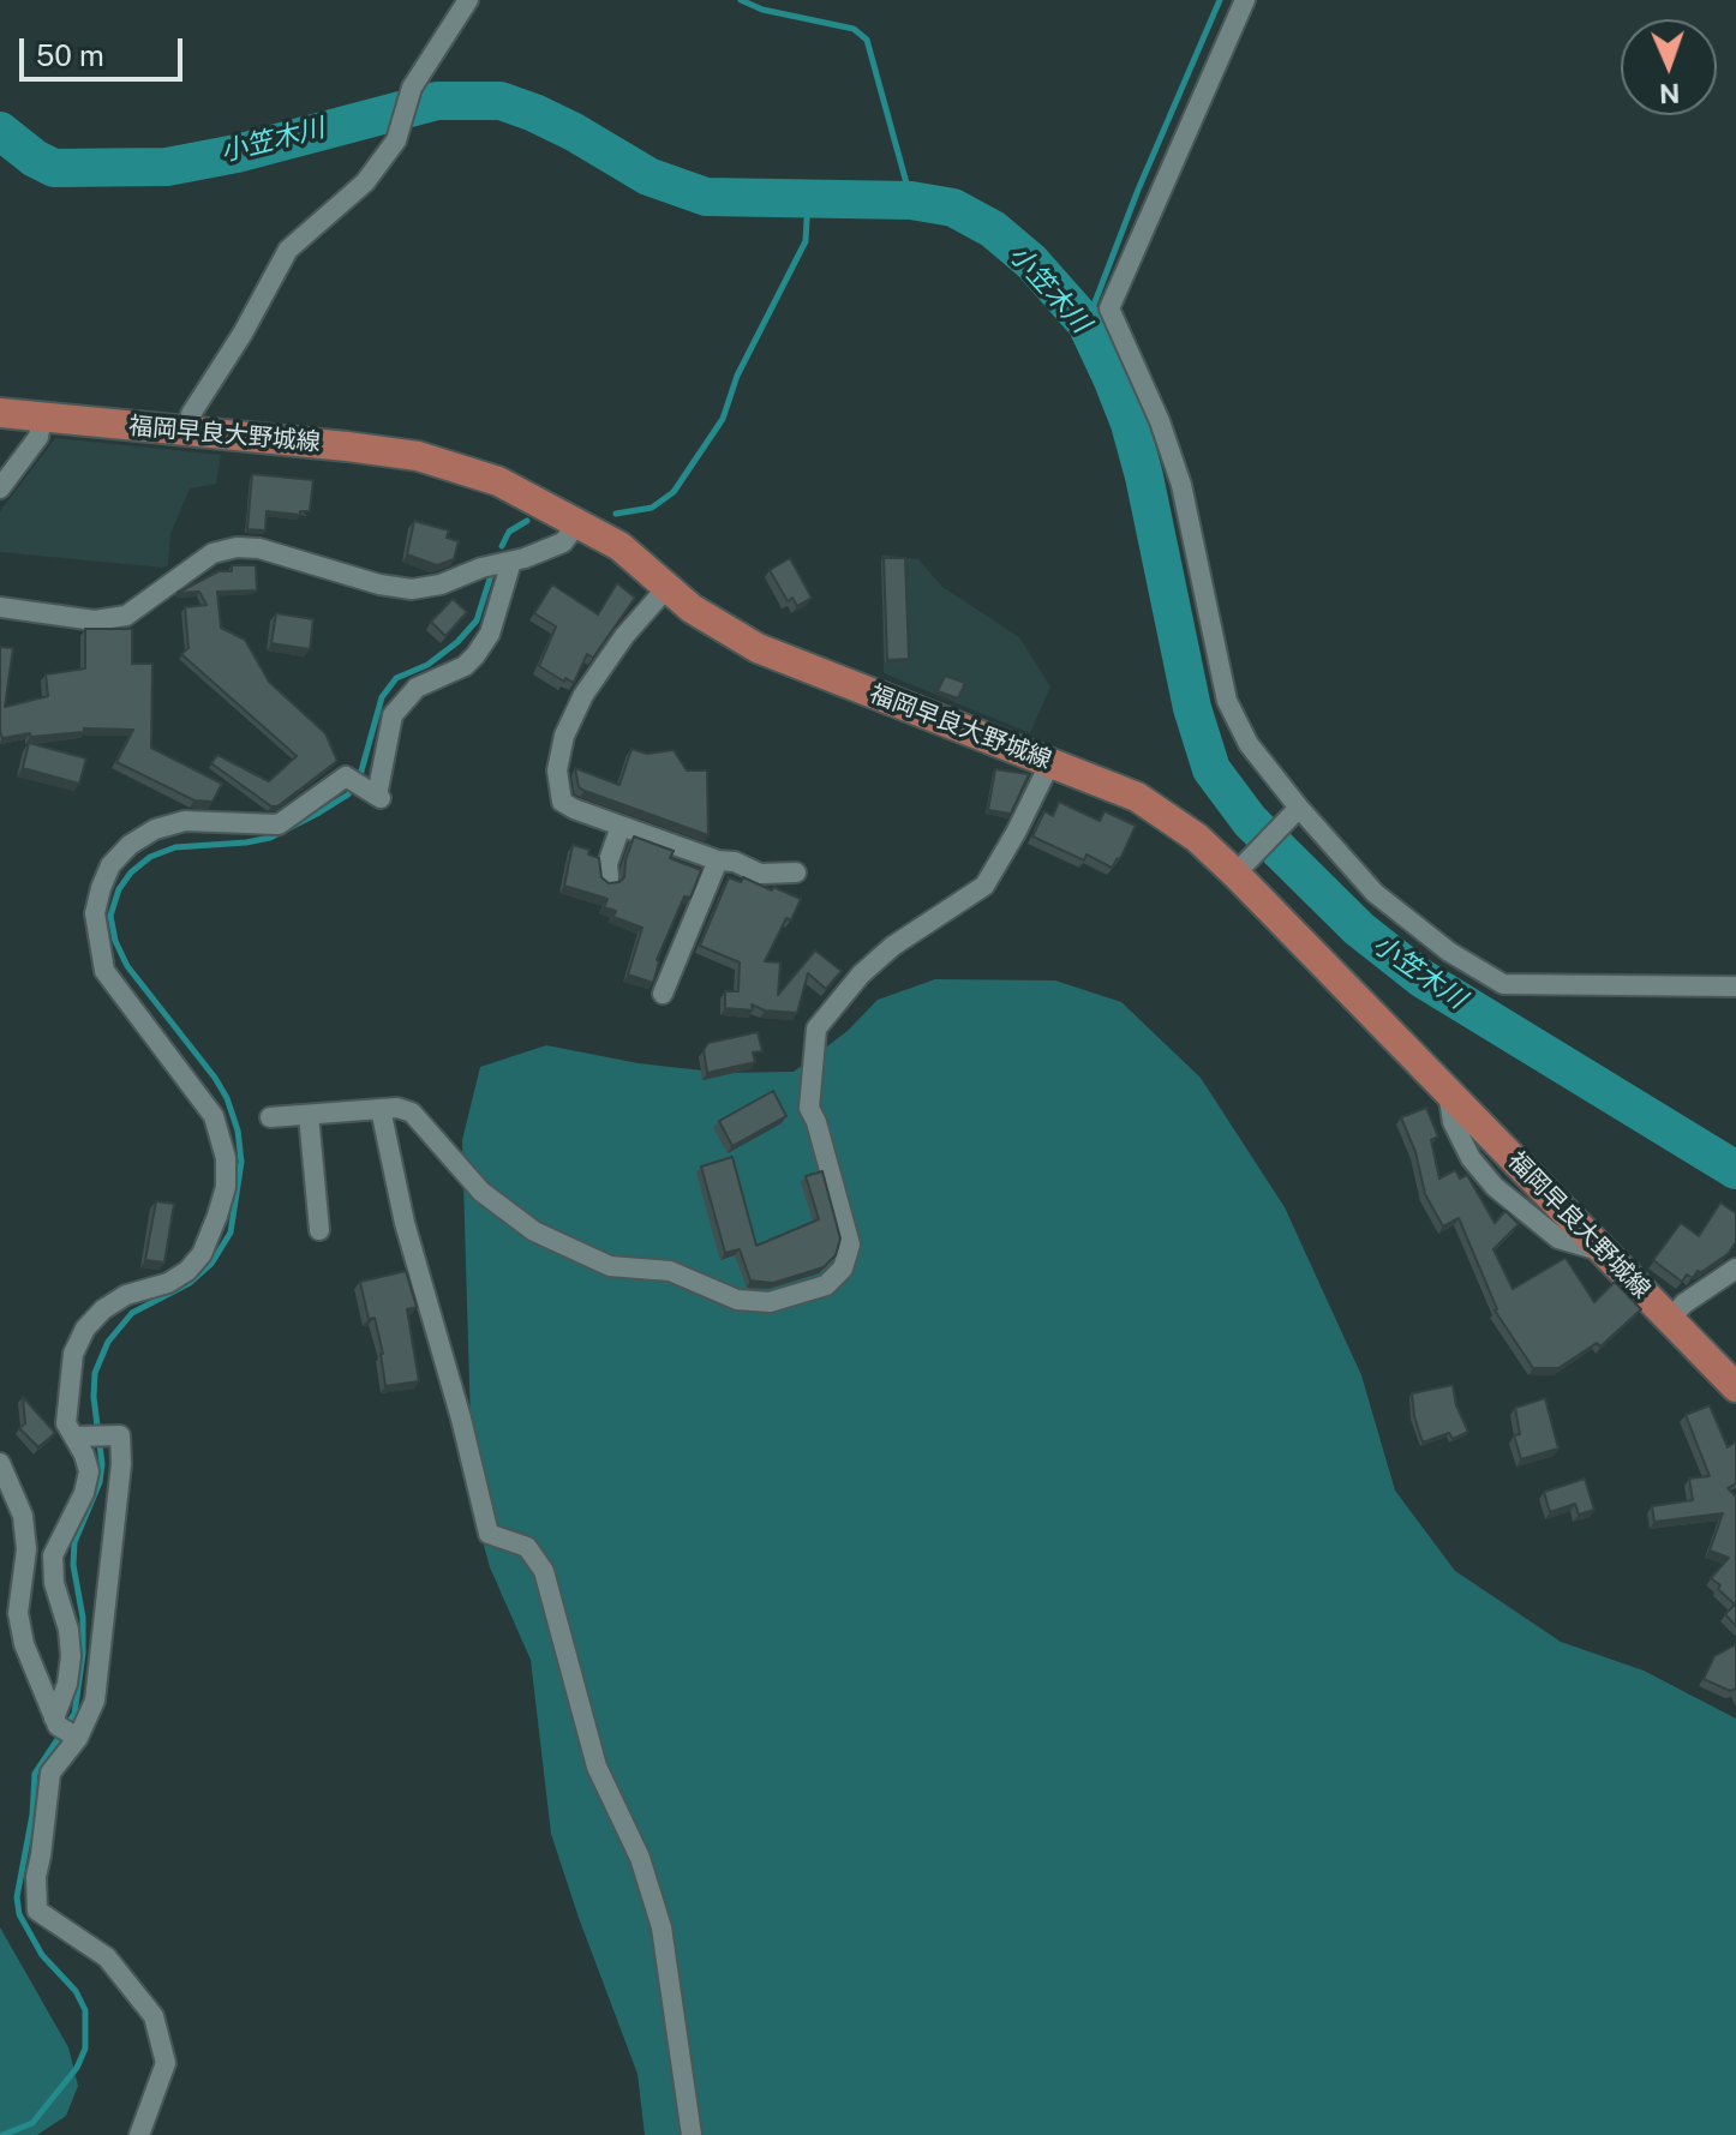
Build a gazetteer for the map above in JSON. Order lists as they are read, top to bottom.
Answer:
{
  "streets": {
    "main road": ["福岡早良大野城線"]
  },
  "water": ["小笠木川"],
  "scale_bar": "50 m",
  "north": "bottom"
}
